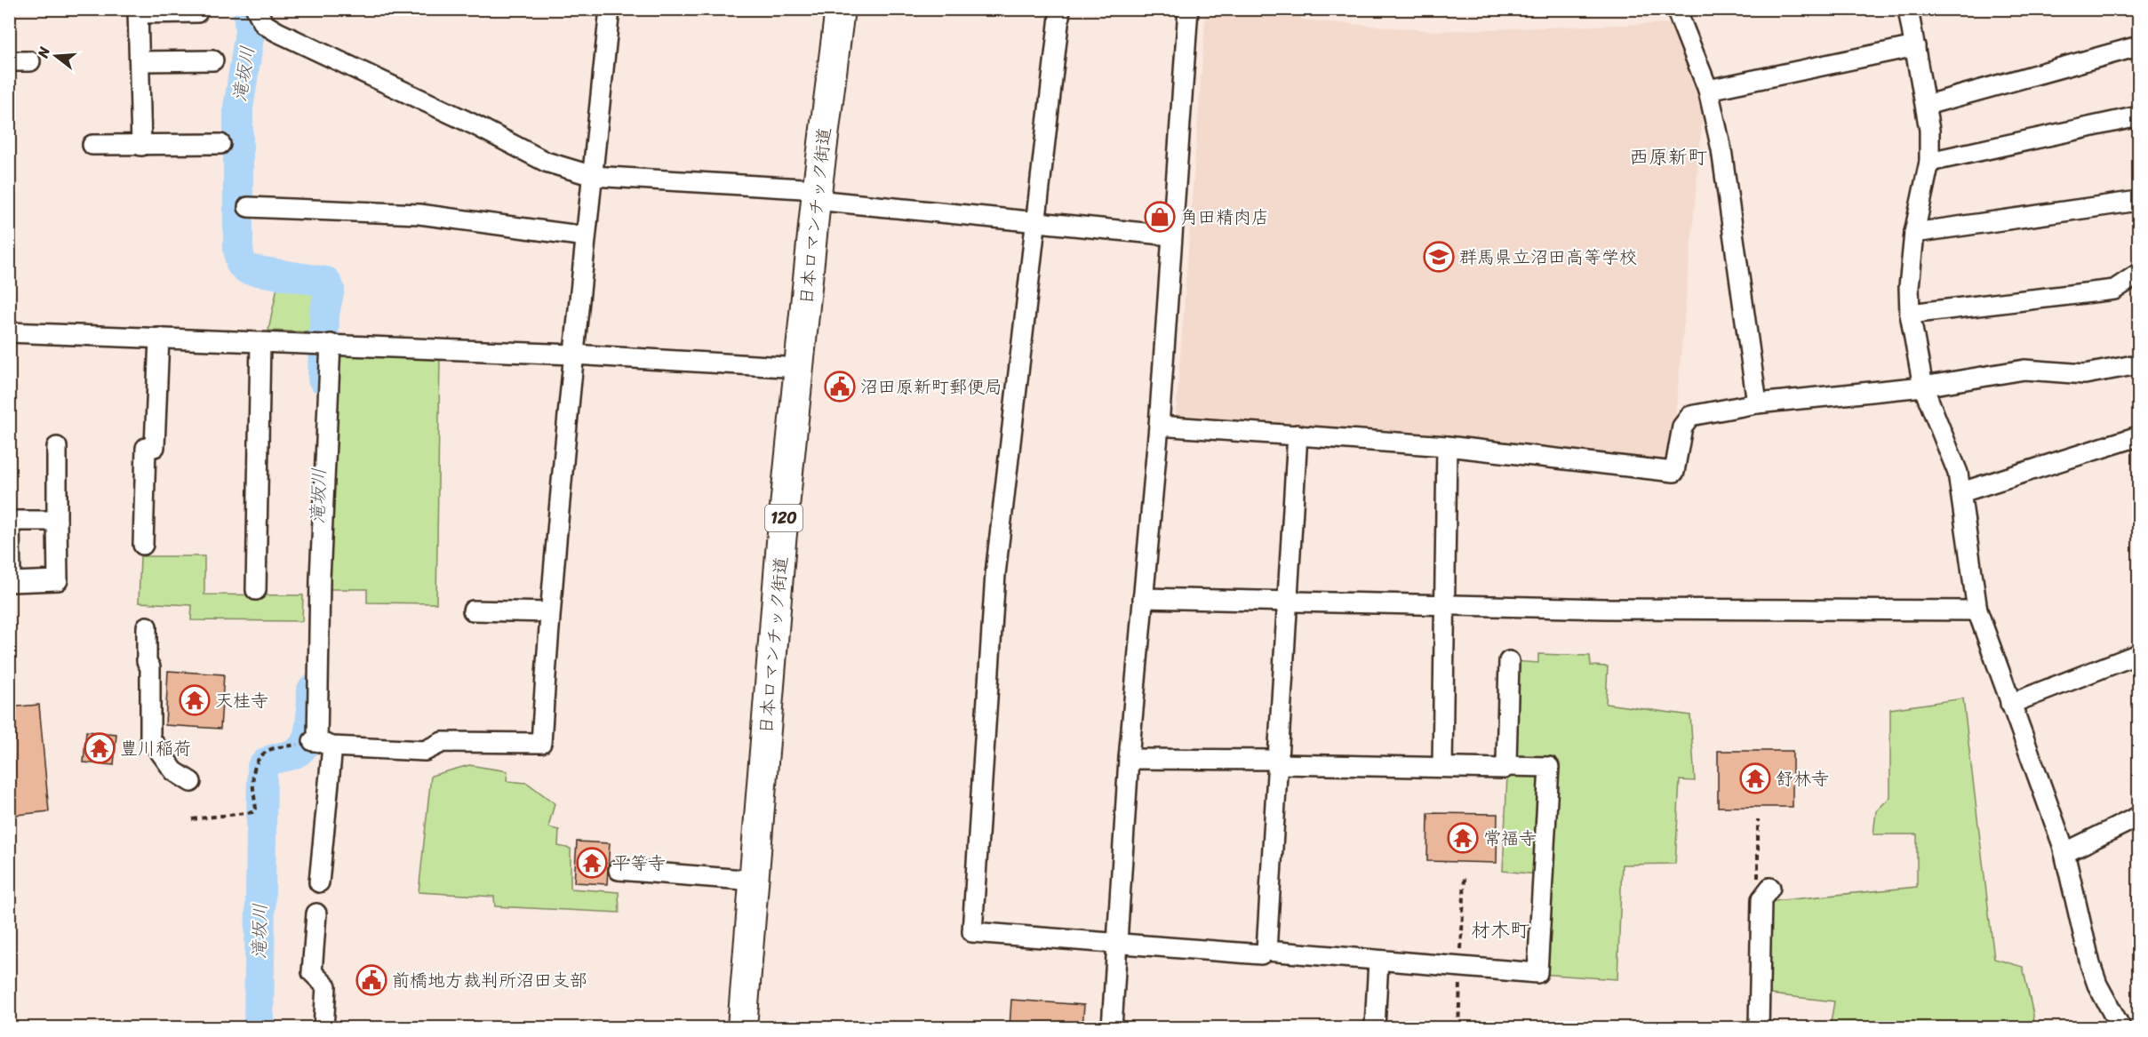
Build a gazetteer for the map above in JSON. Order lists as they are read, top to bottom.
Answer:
{
  "streets": {
    "highway": ["日本ロマンチック街道", "120"]
  },
  "districts": ["西原新町", "材木町"],
  "water": ["滝坂川"],
  "places": {
    "shop": ["角田精肉店"],
    "school or university": ["群馬県立沼田高等学校"],
    "public building": ["沼田原新町郵便局", "前橋地方裁判所沼田支部"],
    "temple": [
      "天桂寺",
      "豊川稲荷",
      "舒林寺",
      "常福寺",
      "平等寺"
    ]
  },
  "north": "left"
}
